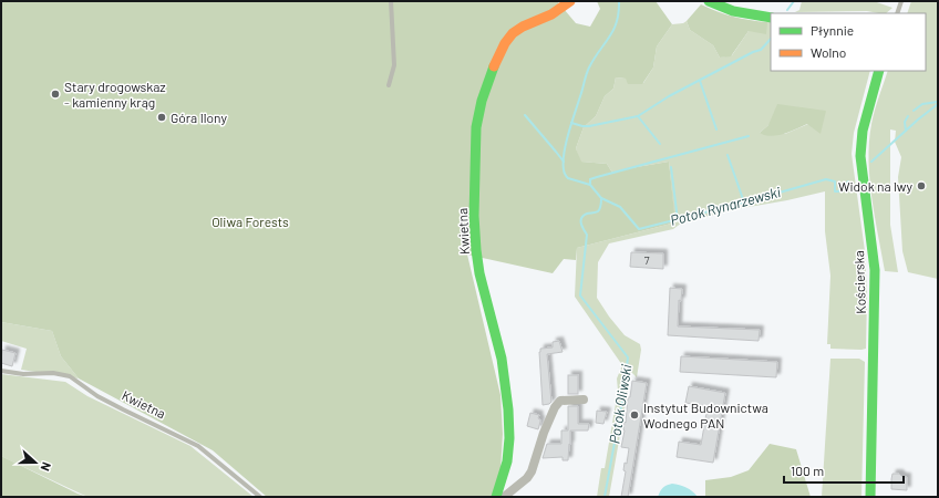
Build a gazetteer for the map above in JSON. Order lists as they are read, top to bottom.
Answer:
{
  "streets": {
    "street": ["Kwietna", "Kościerska"]
  },
  "water": ["Potok Rynarzewski", "Potok Oliwski"],
  "parks": ["Oliwa Forests"],
  "places": [
    "Stary drogowskaz - kamienny krąg",
    "Góra Ilony",
    "Widok na lwy",
    "Instytut Budownictwa Wodnego PAN"
  ],
  "house_numbers": ["7"],
  "legend": ["Płynnie", "Wolno"],
  "scale_bar": "100 m",
  "north": "right"
}
